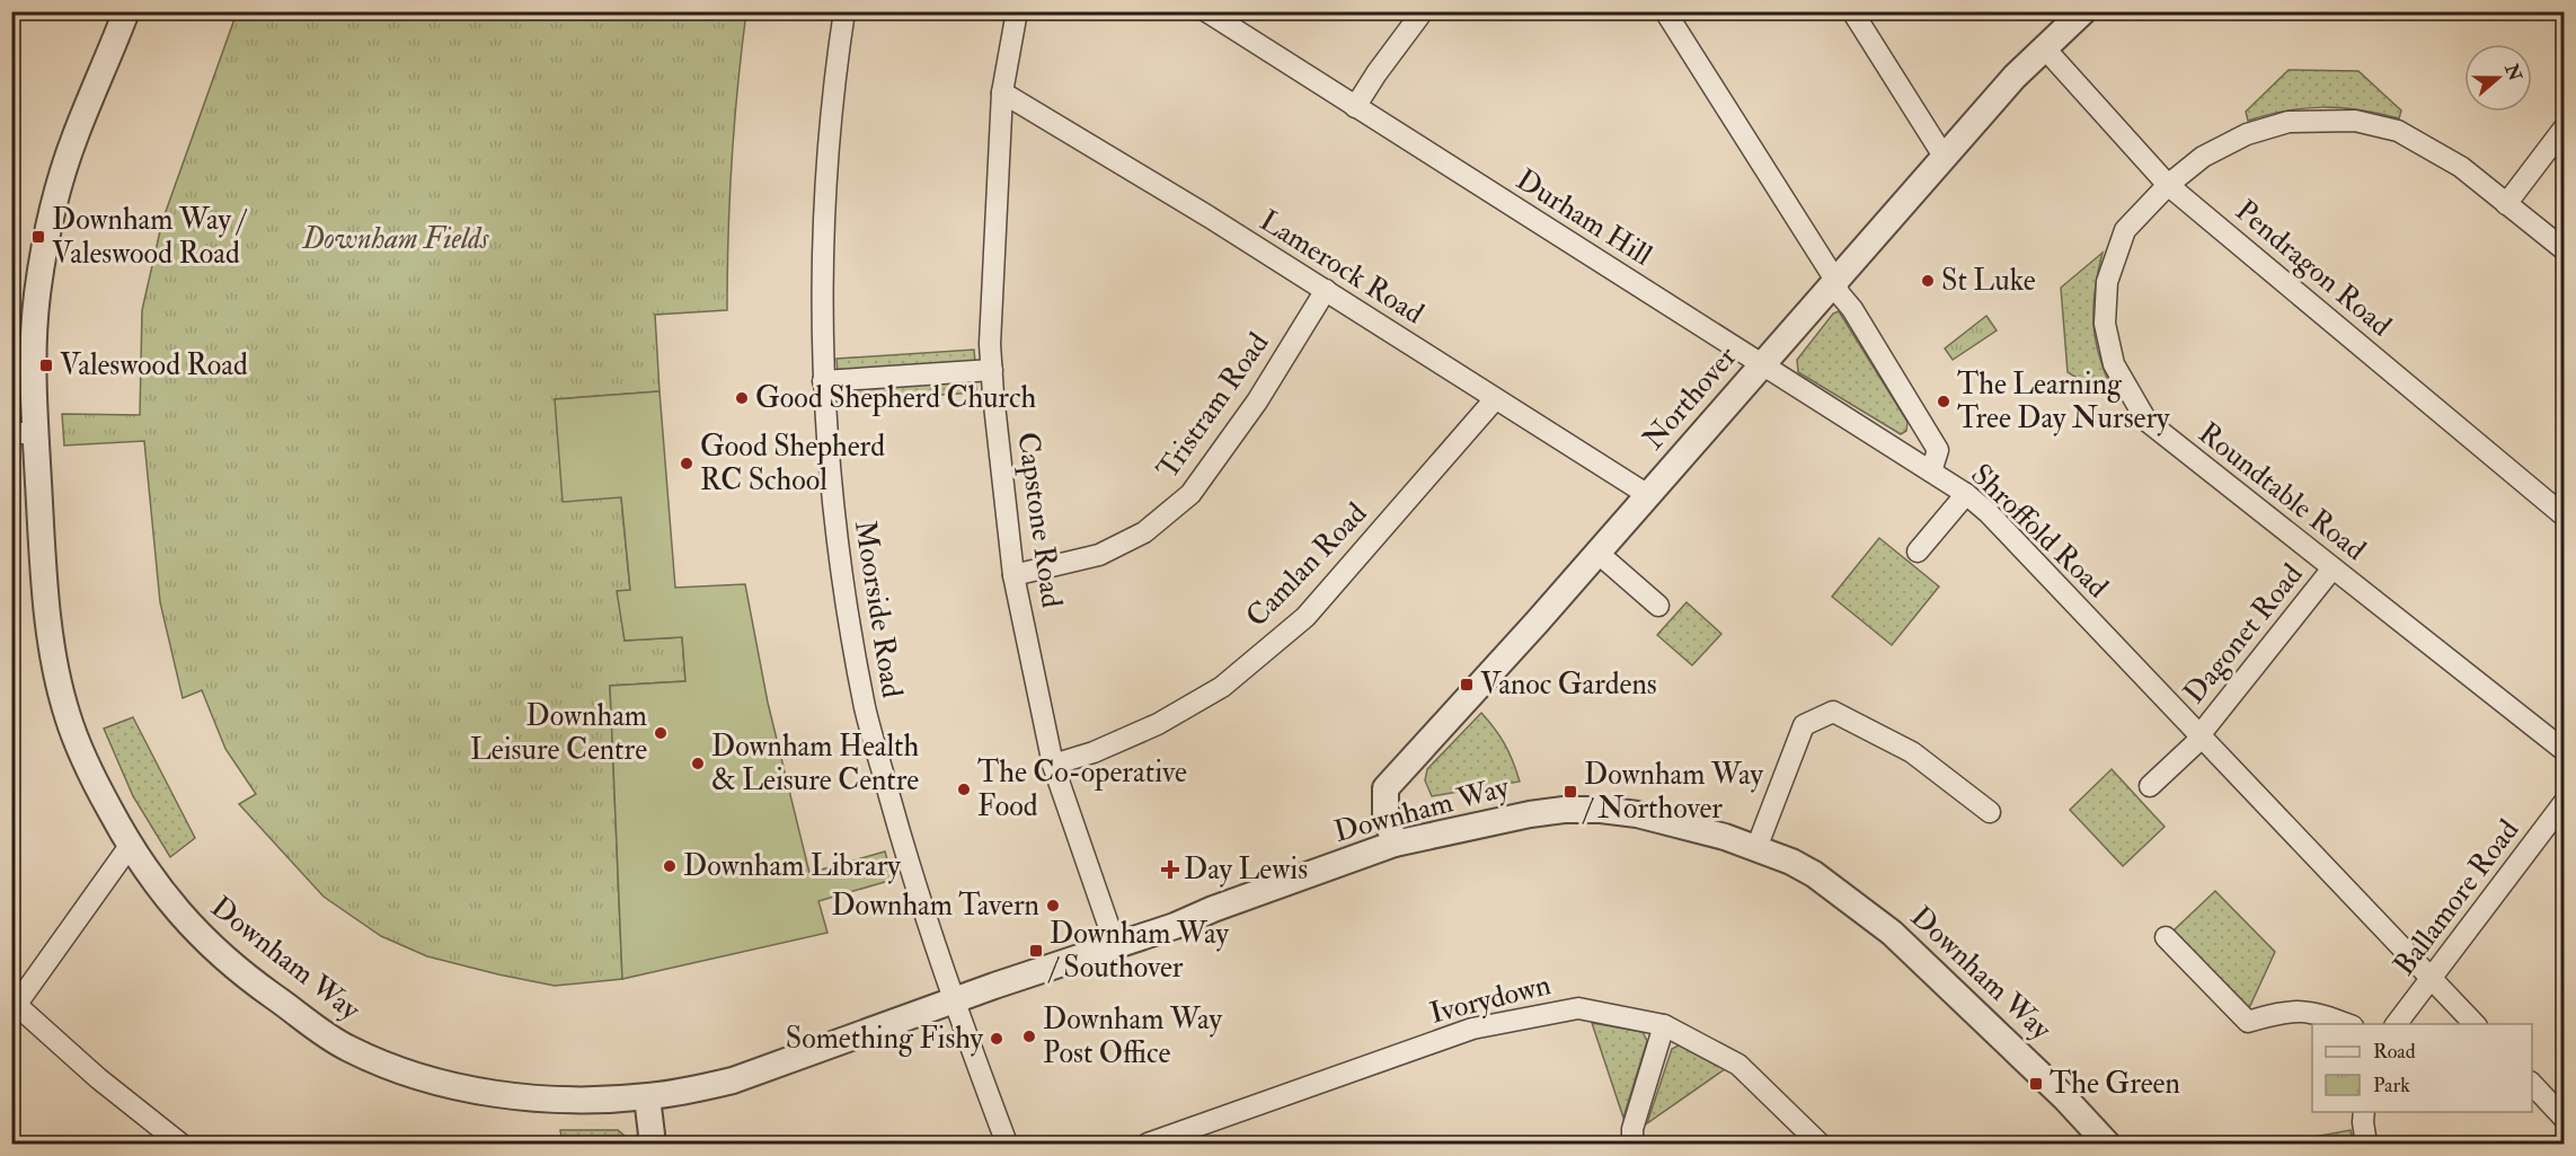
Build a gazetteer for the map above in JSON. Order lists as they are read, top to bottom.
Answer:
{
  "streets": {
    "street": [
      "Durham Hill",
      "Lamerock Road",
      "Pendragon Road",
      "Northover",
      "Tristram Road",
      "Roundtable Road",
      "Capstone Road",
      "Shroffold Road",
      "Camlan Road",
      "Moorside Road",
      "Dagonet Road",
      "Downham Way",
      "Ballamore Road",
      "Ivorydown"
    ]
  },
  "crossings": [
    ["Durham Hill", "Northover"],
    ["Durham Hill", "Shroffold Road"],
    ["Lamerock Road", "Northover"],
    ["Lamerock Road", "Tristram Road"],
    ["Lamerock Road", "Capstone Road"],
    ["Lamerock Road", "Camlan Road"],
    ["Pendragon Road", "Northover"],
    ["Pendragon Road", "Roundtable Road"],
    ["Northover", "Shroffold Road"],
    ["Northover", "Downham Way"],
    ["Tristram Road", "Capstone Road"],
    ["Roundtable Road", "Dagonet Road"],
    ["Capstone Road", "Camlan Road"],
    ["Capstone Road", "Downham Way"],
    ["Shroffold Road", "Dagonet Road"],
    ["Shroffold Road", "Ballamore Road"],
    ["Moorside Road", "Downham Way"]
  ],
  "parks": ["Downham Fields"],
  "places": {
    "transit": [
      "Downham Way / Valeswood Road",
      "Valeswood Road",
      "Vanoc Gardens",
      "Downham Way / Northover",
      "Downham Way / Southover",
      "The Green"
    ],
    "other": [
      "St Luke",
      "Good Shepherd Church",
      "The Learning Tree Day Nursery",
      "Good Shepherd RC School",
      "Downham Leisure Centre",
      "Downham Health & Leisure Centre",
      "The Co-operative Food",
      "Downham Library",
      "Downham Tavern",
      "Downham Way Post Office",
      "Something Fishy"
    ],
    "health": ["Day Lewis"]
  },
  "legend": ["Road", "Park"],
  "north": "right"
}
